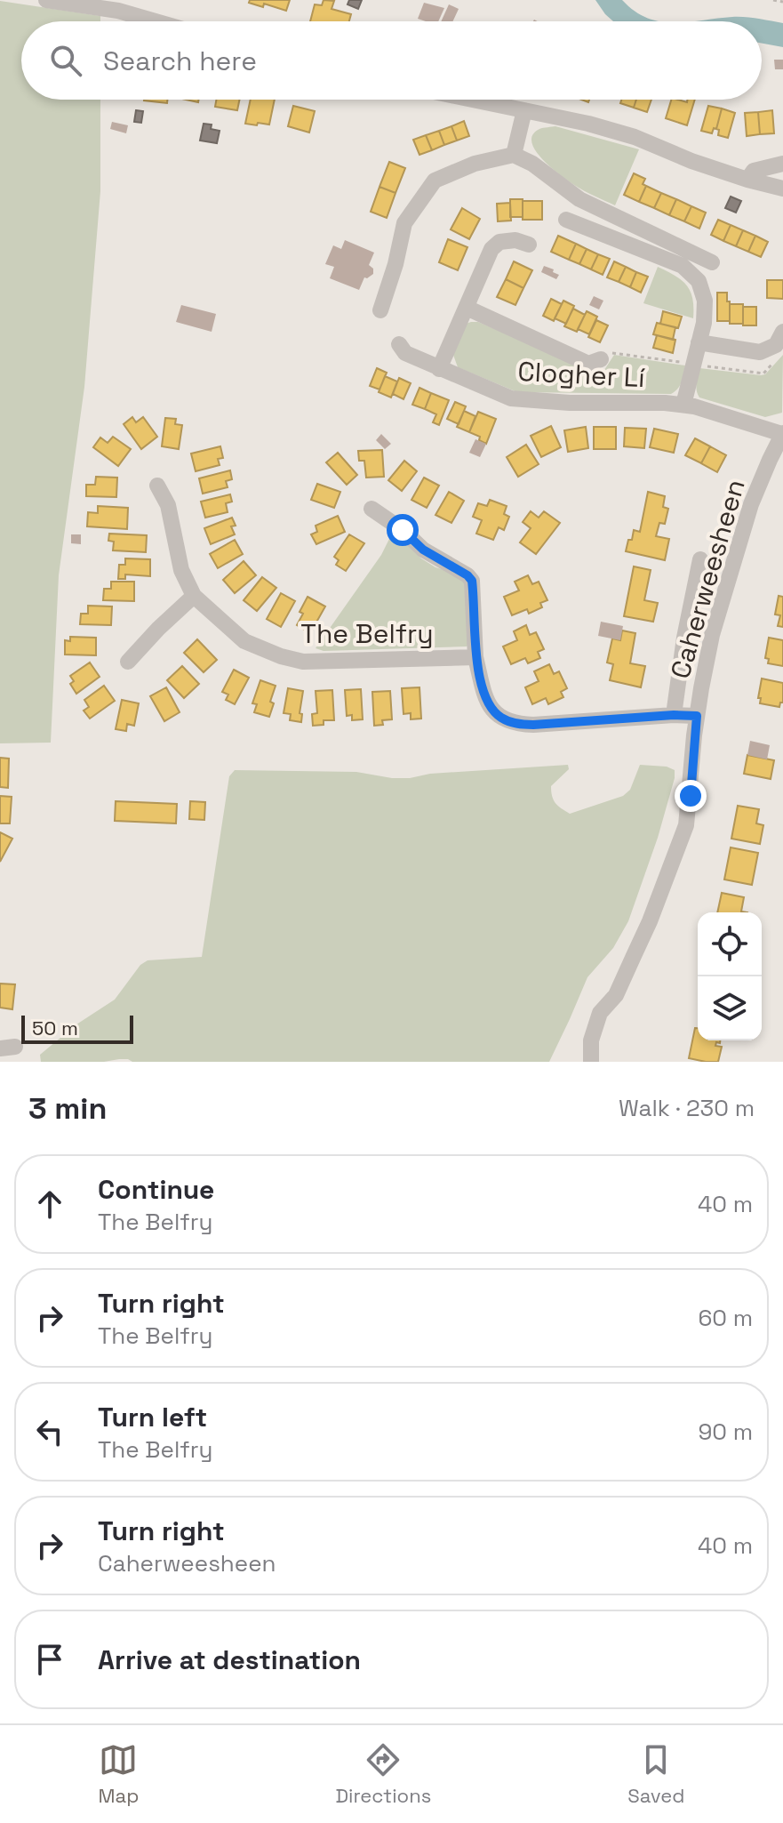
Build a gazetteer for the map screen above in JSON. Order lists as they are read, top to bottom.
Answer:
{
  "streets": {
    "street": ["Clogher Lí", "Caherweesheen", "The Belfry"]
  },
  "crossings": [
    ["Clogher Lí", "Caherweesheen"]
  ],
  "scale_bar": "50 m",
  "page": {
    "search": "Search here",
    "scale": "50 m",
    "heading": ["3 min", "Walk · 230 m"],
    "list": [
      ["Continue", "The Belfry", "40 m"],
      ["Turn right", "The Belfry", "60 m"],
      ["Turn left", "The Belfry", "90 m"],
      ["Turn right", "Caherweesheen", "40 m"],
      "Arrive at destination"
    ],
    "nav": ["Map", "Directions", "Saved"]
  }
}
